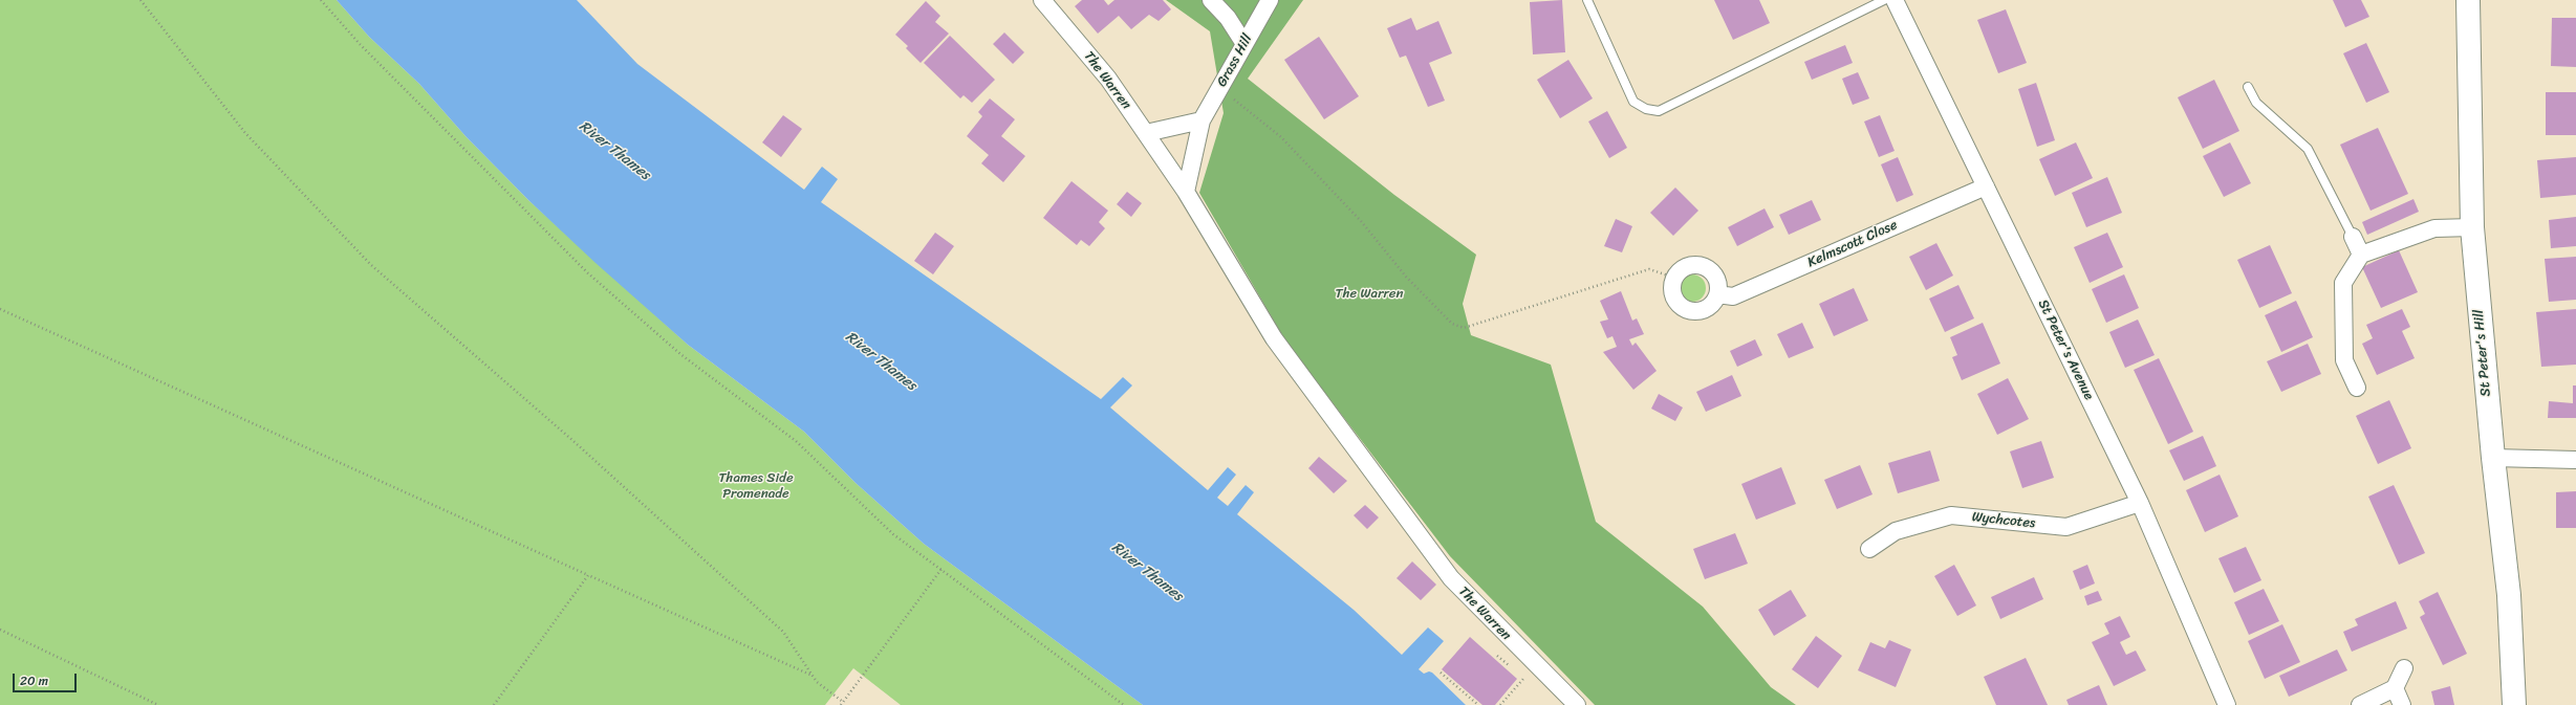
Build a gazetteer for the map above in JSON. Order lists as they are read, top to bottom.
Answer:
{
  "streets": {
    "main road": ["St Peter's Hill"],
    "street": [
      "Grass Hill",
      "The Warren",
      "Kelmscott Close",
      "St Peter's Avenue",
      "Wychcotes"
    ]
  },
  "crossings": [
    ["Grass Hill", "The Warren"],
    ["Kelmscott Close", "St Peter's Avenue"],
    ["St Peter's Avenue", "Wychcotes"]
  ],
  "water": ["River Thames"],
  "parks": ["The Warren", "Thames Side Promenade"],
  "scale_bar": "20 m"
}
